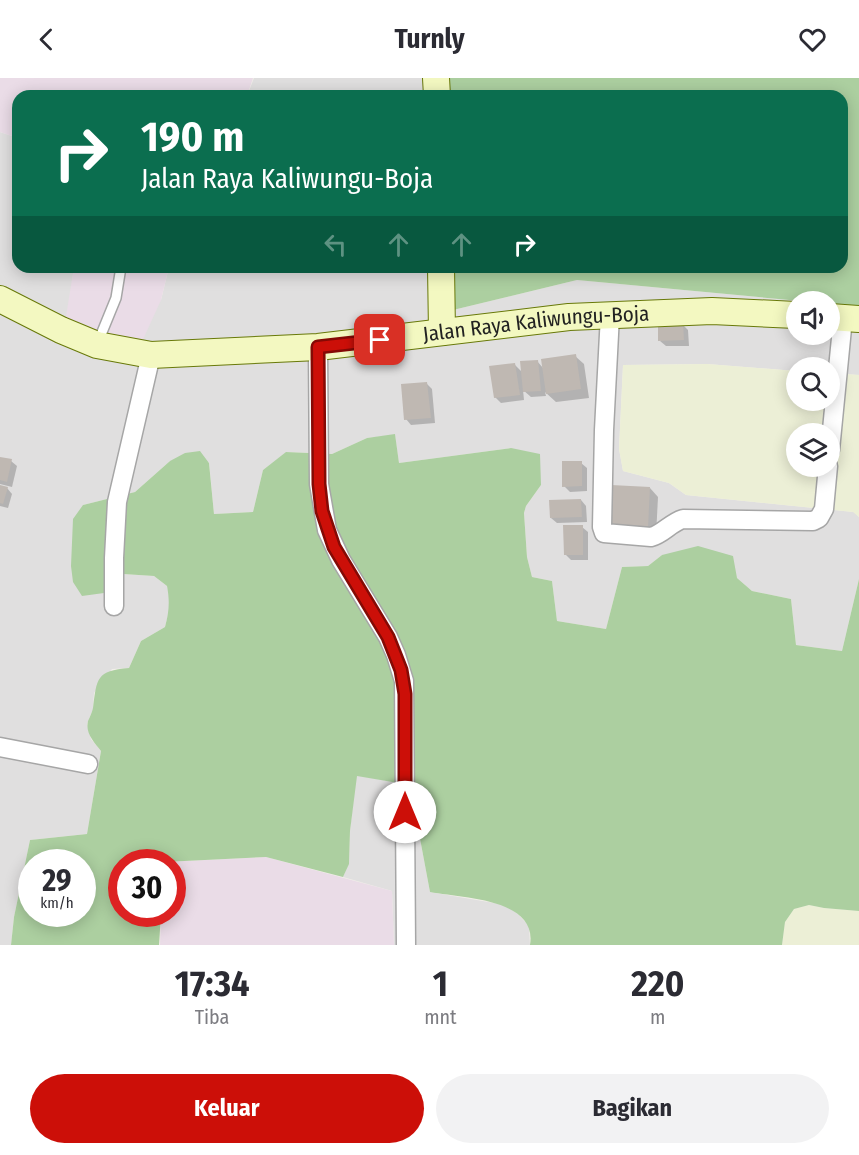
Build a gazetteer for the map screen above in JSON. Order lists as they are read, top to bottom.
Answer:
{
  "streets": {
    "main road": ["Jalan Raya Kaliwungu-Boja"]
  },
  "page": {
    "header": "Turnly",
    "turn": ["190 m", "Jalan Raya Kaliwungu-Boja"],
    "speed": "29 km/h",
    "limit": "30",
    "eta": [
      "17:34",
      "Tiba",
      "1",
      "mnt",
      "220",
      "m"
    ],
    "buttons": ["Keluar", "Bagikan"]
  }
}
